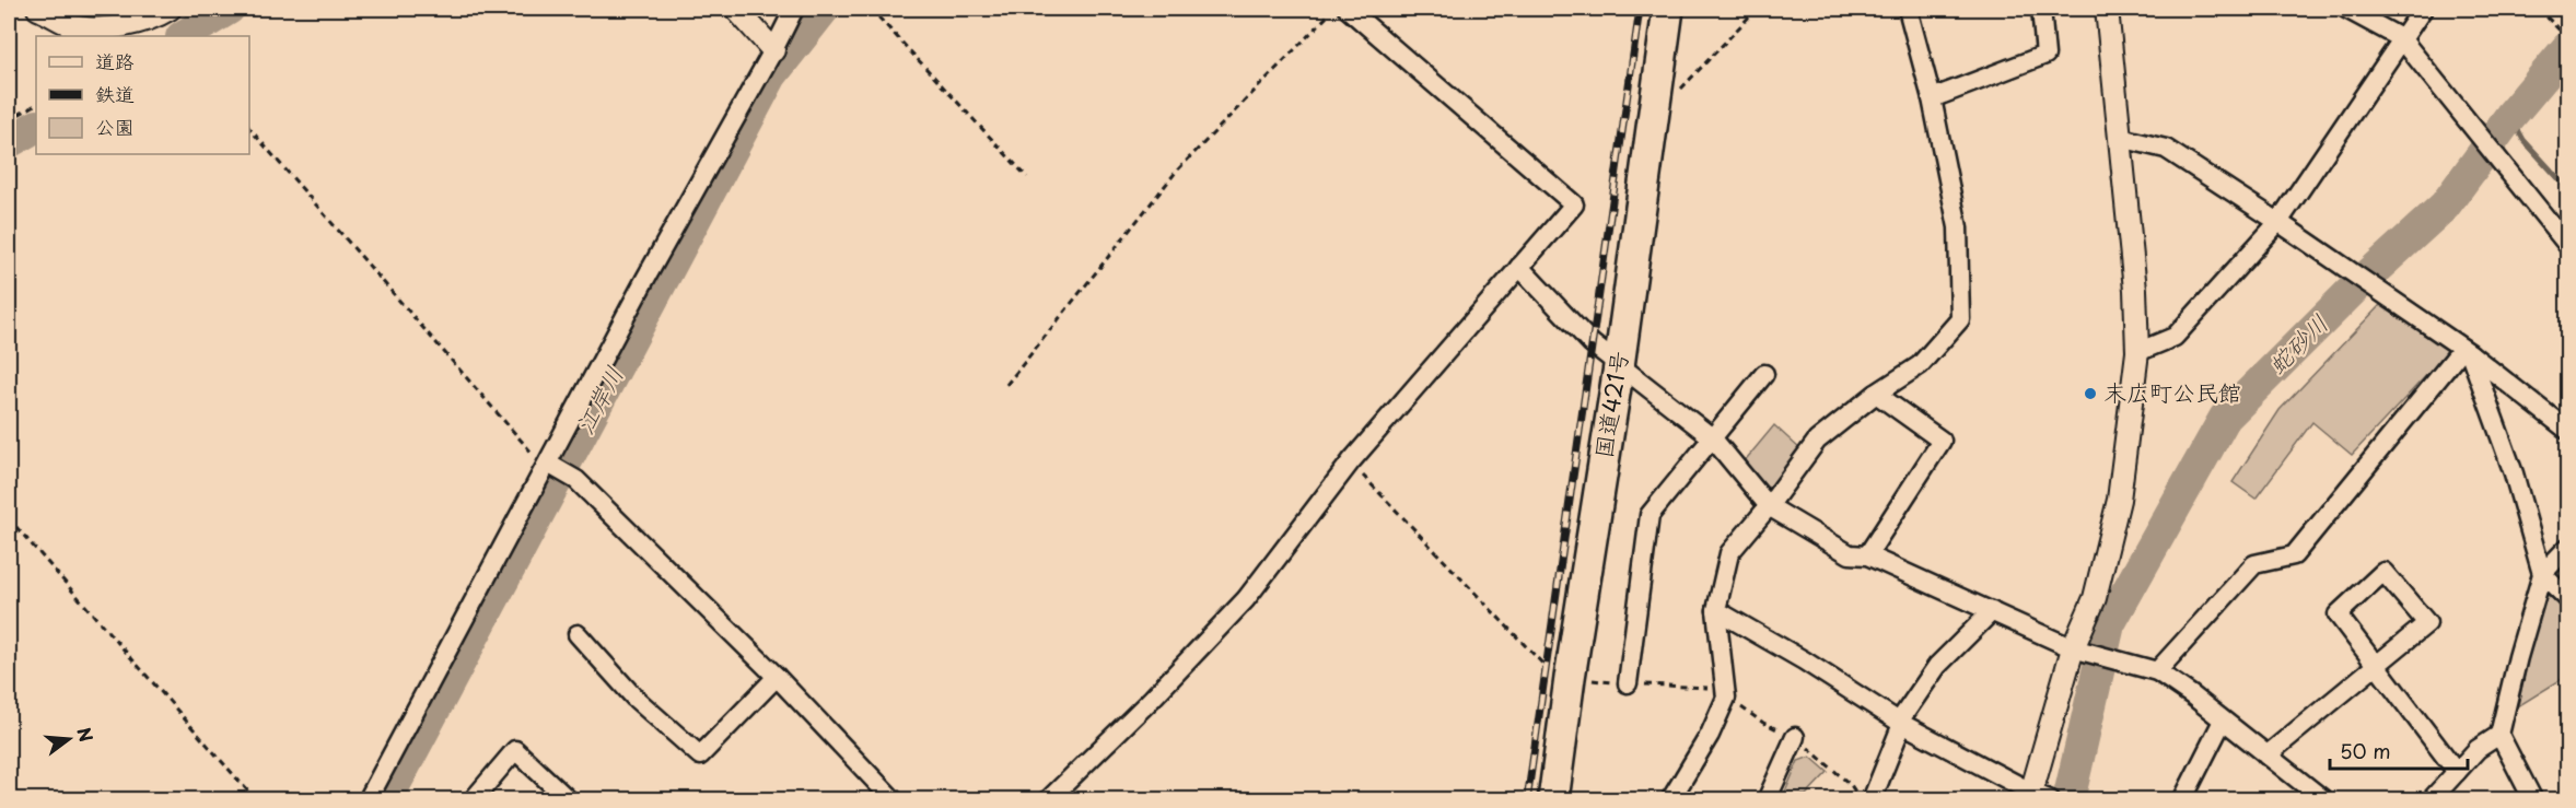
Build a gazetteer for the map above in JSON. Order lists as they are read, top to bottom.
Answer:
{
  "streets": {
    "highway": ["国道421号"]
  },
  "water": ["蛇砂川", "江岸川"],
  "places": ["末広町公民館"],
  "legend": ["道路", "鉄道", "公園"],
  "scale_bar": "50 m",
  "north": "right"
}
